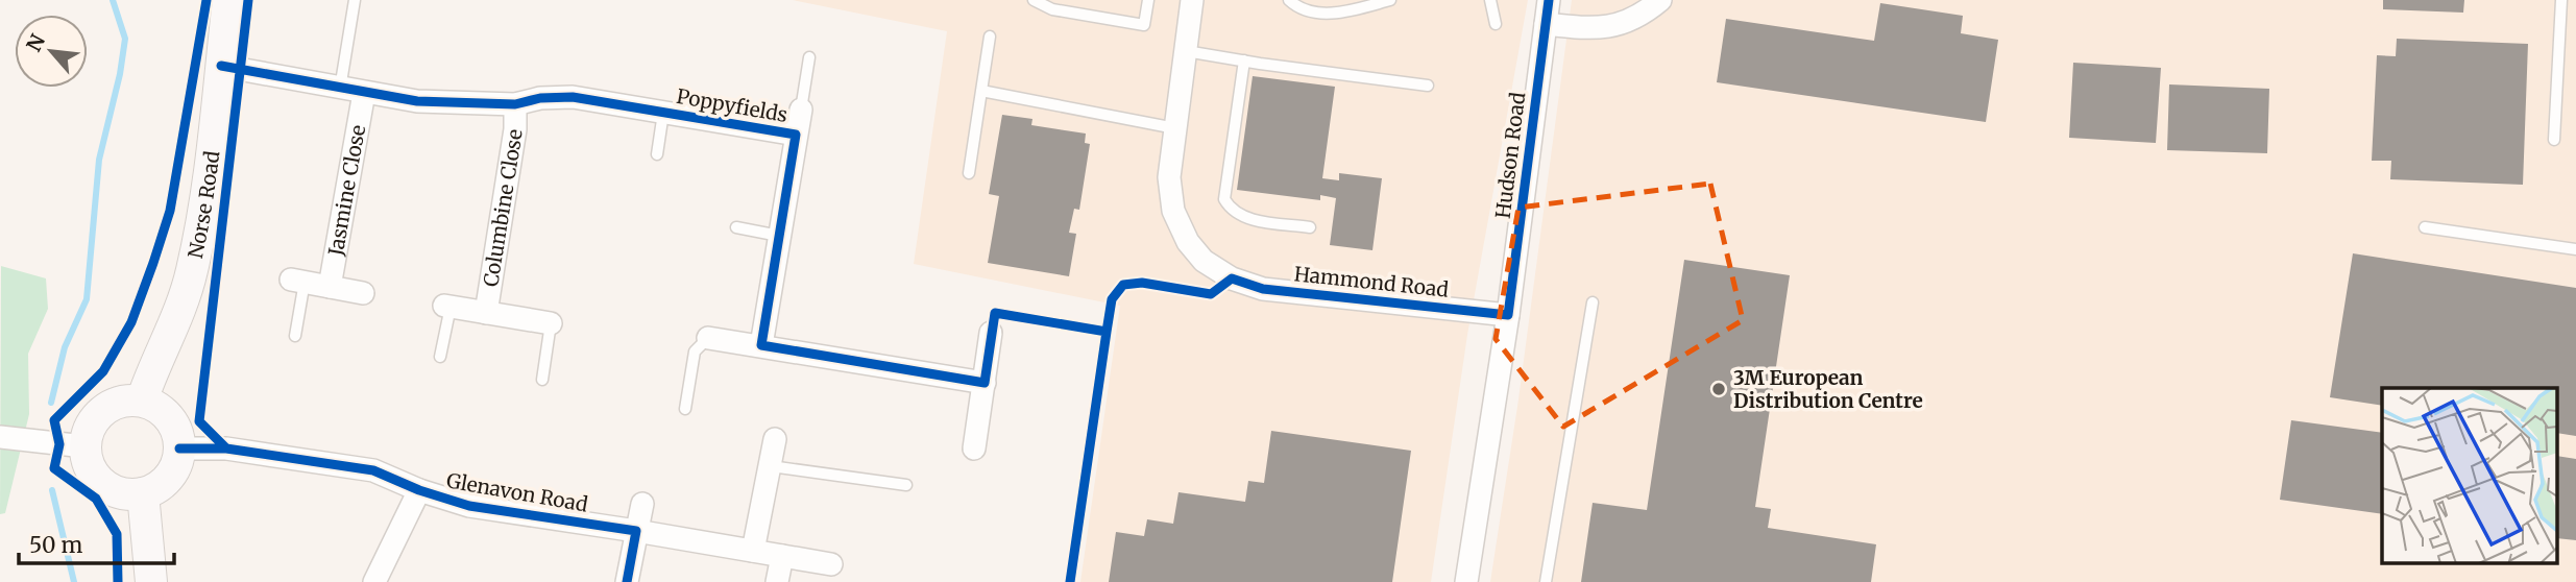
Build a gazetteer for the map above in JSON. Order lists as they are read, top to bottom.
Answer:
{
  "streets": {
    "street": [
      "Poppyfields",
      "Hudson Road",
      "Jasmine Close",
      "Norse Road",
      "Columbine Close",
      "Hammond Road",
      "Glenavon Road"
    ]
  },
  "crossings": [
    ["Poppyfields", "Jasmine Close"],
    ["Poppyfields", "Norse Road"],
    ["Poppyfields", "Columbine Close"],
    ["Hudson Road", "Hammond Road"],
    ["Norse Road", "Glenavon Road"]
  ],
  "places": ["3M European Distribution Centre"],
  "scale_bar": "50 m",
  "north": "top left"
}
